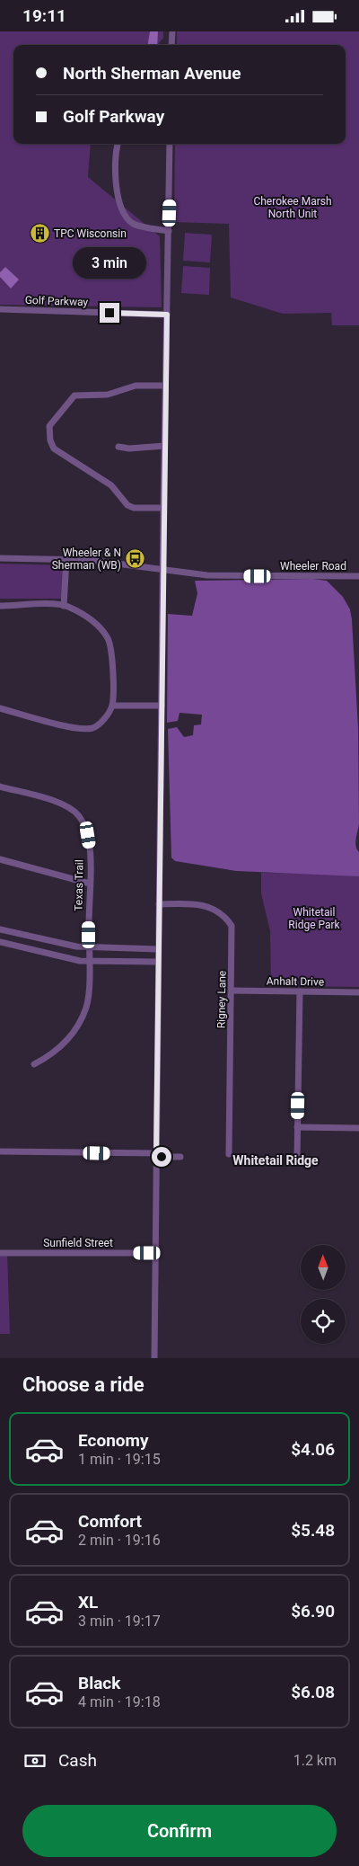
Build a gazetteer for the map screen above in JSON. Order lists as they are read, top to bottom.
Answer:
{
  "streets": {
    "street": [
      "Golf Parkway",
      "Wheeler Road",
      "Texas Trail",
      "Anhalt Drive",
      "Rigney Lane",
      "Sunfield Street"
    ]
  },
  "crossings": [
    ["Anhalt Drive", "Rigney Lane"]
  ],
  "districts": ["Whitetail Ridge"],
  "parks": ["Cherokee Marsh North Unit", "Whitetail Ridge Park"],
  "places": {
    "building": ["TPC Wisconsin"],
    "bus stop": ["Wheeler & N Sherman (WB)"]
  },
  "north": "top",
  "page": {
    "status": "19:11",
    "banner": ["North Sherman Avenue", "Golf Parkway"],
    "bubble": "3 min",
    "heading": "Choose a ride",
    "list": [
      {
        "name": "Economy",
        "note": "1 min · 19:15",
        "value": "$4.06"
      },
      {
        "name": "Comfort",
        "note": "2 min · 19:16",
        "value": "$5.48"
      },
      {
        "name": "XL",
        "note": "3 min · 19:17",
        "value": "$6.90"
      },
      {
        "name": "Black",
        "note": "4 min · 19:18",
        "value": "$6.08"
      }
    ],
    "pay": ["Cash", "1.2 km"],
    "buttons": "Confirm"
  }
}
